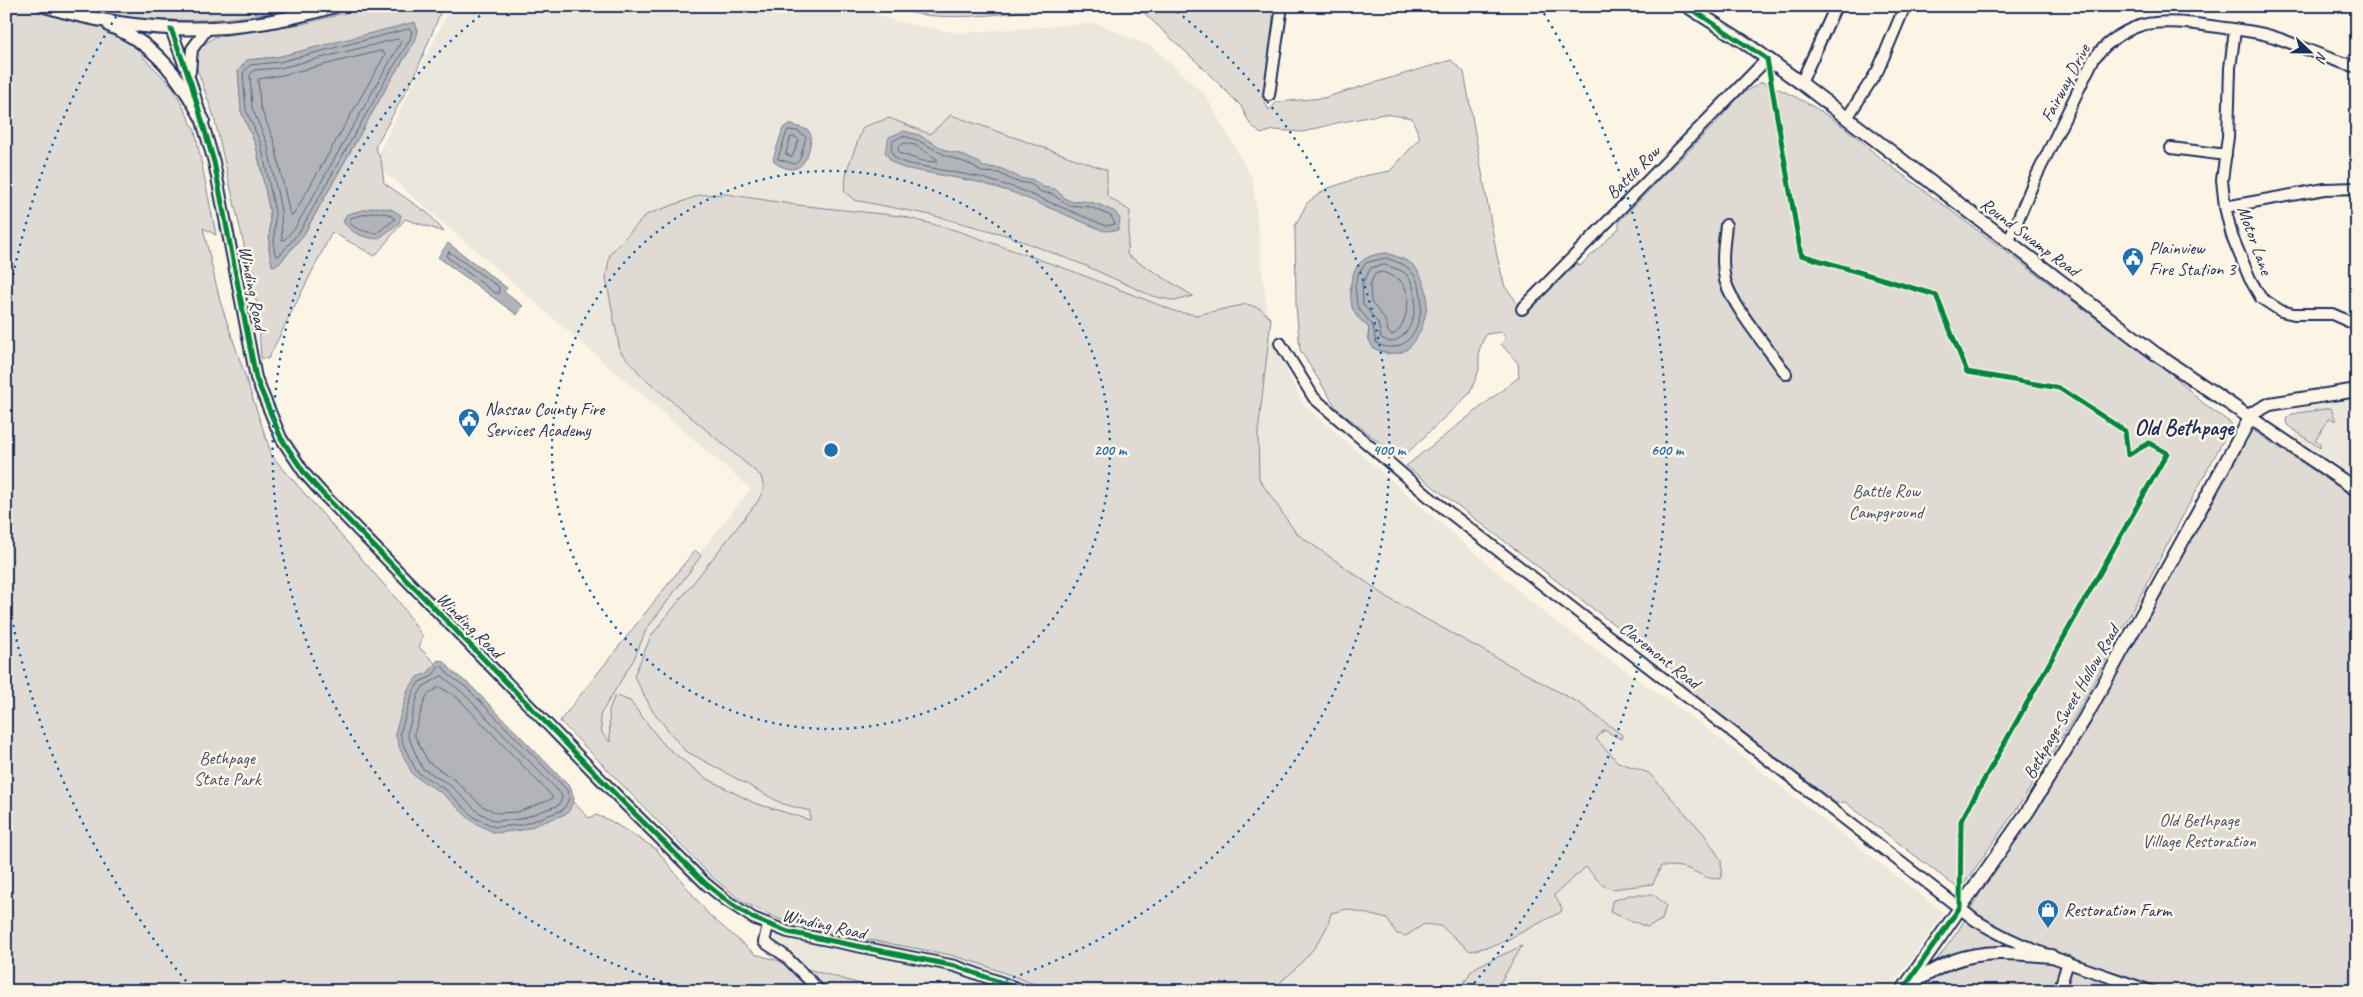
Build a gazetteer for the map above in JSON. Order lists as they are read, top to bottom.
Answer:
{
  "streets": {
    "main road": ["Round Swamp Road", "Bethpage-Sweet Hollow Road"],
    "street": [
      "Fairway Drive",
      "Battle Row",
      "Motor Lane",
      "Winding Road",
      "Claremont Road"
    ]
  },
  "crossings": [
    ["Fairway Drive", "Round Swamp Road"],
    ["Fairway Drive", "Motor Lane"],
    ["Battle Row", "Round Swamp Road"],
    ["Round Swamp Road", "Bethpage-Sweet Hollow Road"],
    ["Claremont Road", "Bethpage-Sweet Hollow Road"]
  ],
  "districts": ["Old Bethpage"],
  "parks": ["Battle Row Campground", "Bethpage State Park", "Old Bethpage Village Restoration"],
  "places": {
    "public building": ["Plainview Fire Station 3", "Nassau County Fire Services Academy"],
    "shop": ["Restoration Farm"]
  },
  "north": "right",
  "rings": ["200 m", "400 m", "600 m"]
}
